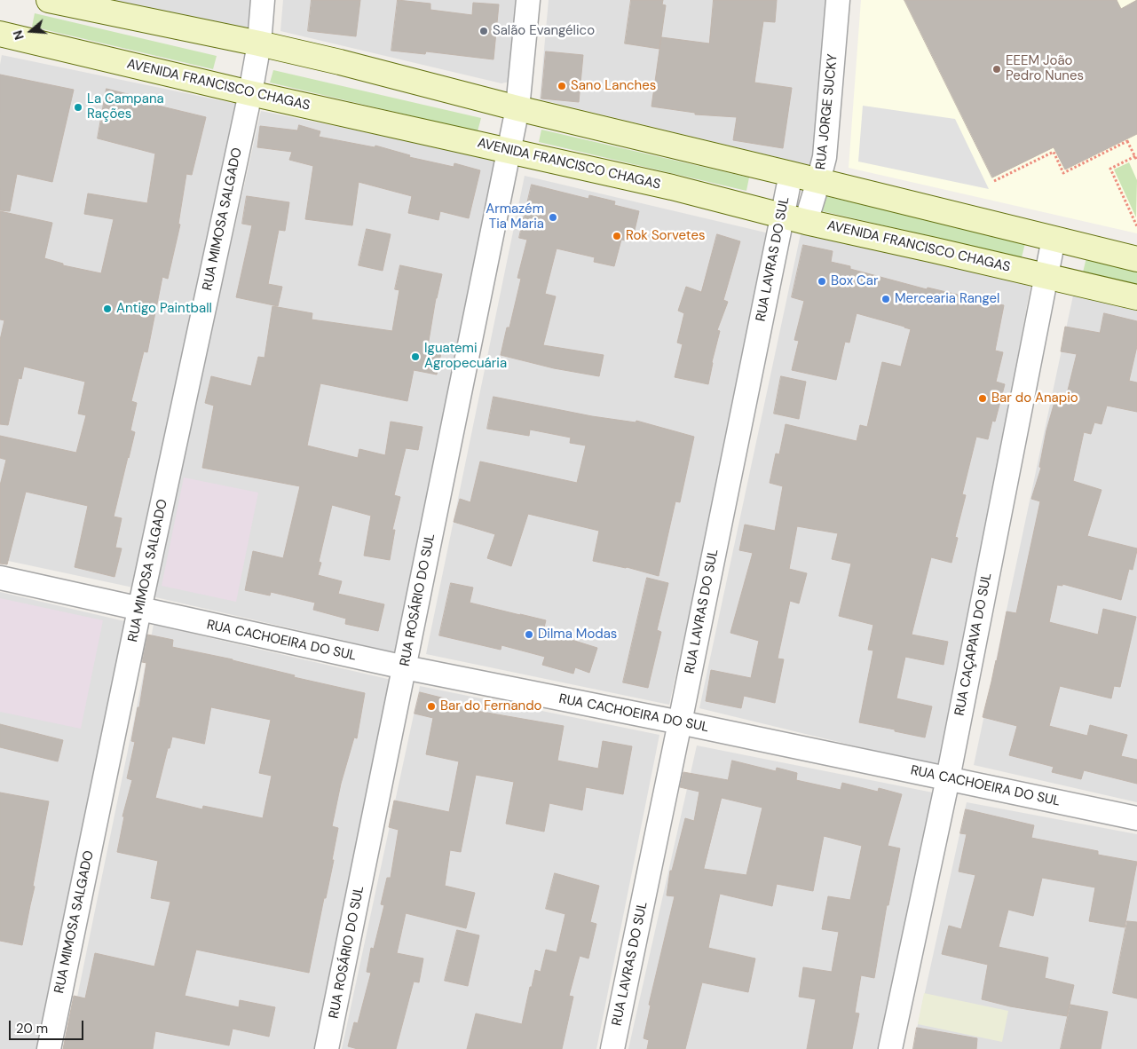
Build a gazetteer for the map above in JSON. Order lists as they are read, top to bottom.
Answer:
{
  "streets": {
    "main road": ["AVENIDA FRANCISCO CHAGAS"],
    "street": [
      "RUA JORGE SUCKY",
      "RUA MIMOSA SALGADO",
      "RUA LAVRAS DO SUL",
      "RUA ROSÁRIO DO SUL",
      "RUA CACHOEIRA DO SUL",
      "RUA CAÇAPAVA DO SUL"
    ]
  },
  "crossings": [
    ["AVENIDA FRANCISCO CHAGAS", "RUA JORGE SUCKY"],
    ["AVENIDA FRANCISCO CHAGAS", "RUA MIMOSA SALGADO"],
    ["AVENIDA FRANCISCO CHAGAS", "RUA LAVRAS DO SUL"],
    ["AVENIDA FRANCISCO CHAGAS", "RUA ROSÁRIO DO SUL"],
    ["AVENIDA FRANCISCO CHAGAS", "RUA CAÇAPAVA DO SUL"],
    ["RUA MIMOSA SALGADO", "RUA CACHOEIRA DO SUL"],
    ["RUA LAVRAS DO SUL", "RUA CACHOEIRA DO SUL"],
    ["RUA ROSÁRIO DO SUL", "RUA CACHOEIRA DO SUL"],
    ["RUA CACHOEIRA DO SUL", "RUA CAÇAPAVA DO SUL"]
  ],
  "places": [
    "Salão Evangélico",
    "EEEM João Pedro Nunes",
    "Sano Lanches",
    "La Campana Rações",
    "Armazém Tia Maria",
    "Rok Sorvetes",
    "Box Car",
    "Mercearia Rangel",
    "Antigo Paintball",
    "Iguatemi Agropecuária",
    "Bar do Anapio",
    "Dilma Modas",
    "Bar do Fernando"
  ],
  "scale_bar": "20 m",
  "north": "left"
}
